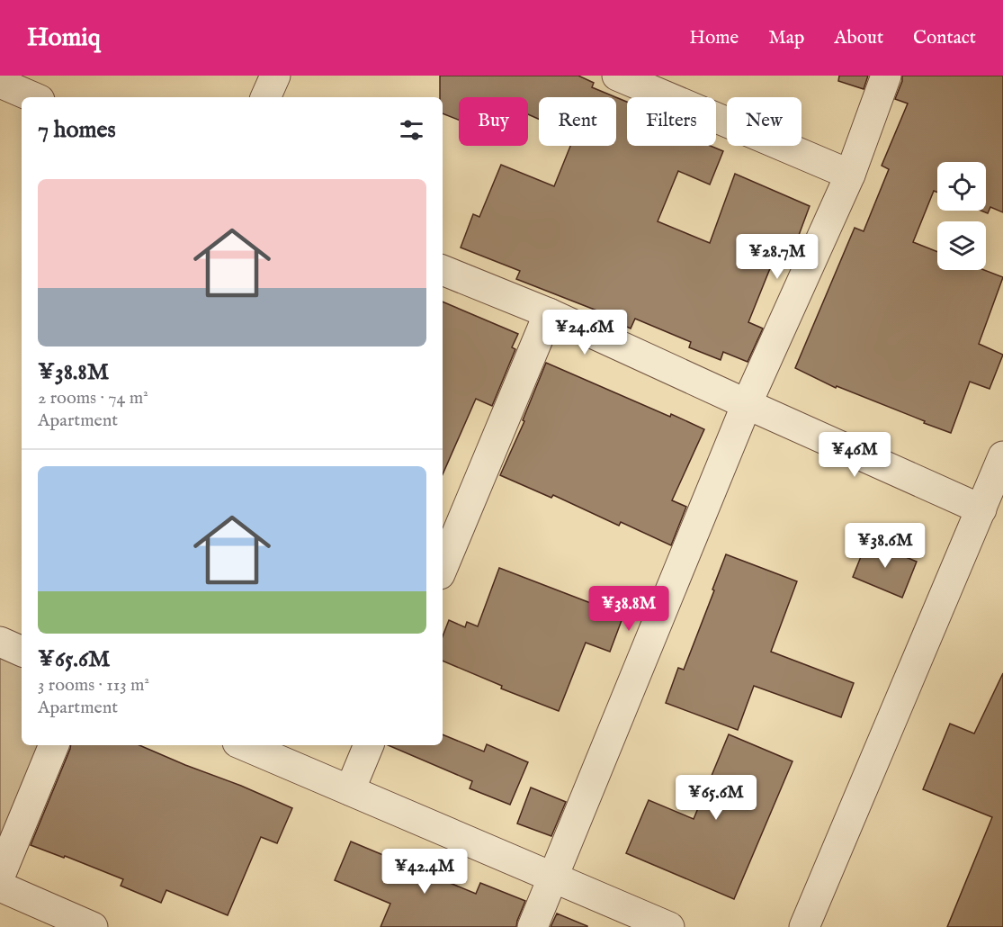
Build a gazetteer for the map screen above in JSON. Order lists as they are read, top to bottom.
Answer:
{
  "page": {
    "header": "Homiq",
    "nav": [
      "Home",
      "Map",
      "About",
      "Contact"
    ],
    "chip": [
      "Buy",
      "Rent",
      "Filters",
      "New"
    ],
    "heading": "7 homes",
    "list": [
      {
        "name": "¥38.8M",
        "note": "2 rooms · 74 m² · Apartment"
      },
      {
        "name": "¥65.6M",
        "note": "3 rooms · 113 m² · Apartment"
      }
    ],
    "price": [
      "¥28.7M",
      "¥24.6M",
      "¥46M",
      "¥38.6M",
      "¥38.8M",
      "¥65.6M",
      "¥42.4M"
    ]
  }
}
